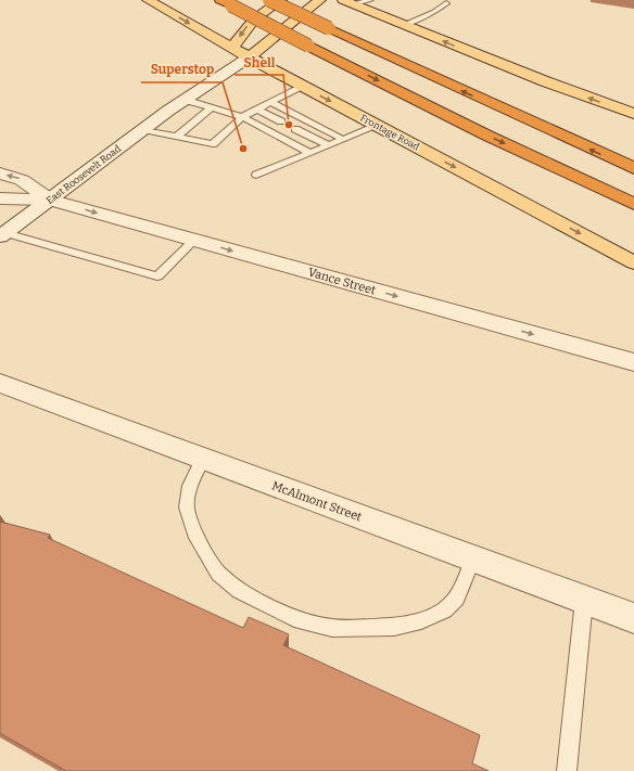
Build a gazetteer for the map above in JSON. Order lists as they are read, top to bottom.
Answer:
{
  "streets": {
    "main road": ["Frontage Road", "East Roosevelt Road"],
    "street": ["Vance Street", "McAlmont Street"]
  },
  "crossings": [
    ["Frontage Road", "East Roosevelt Road"],
    ["East Roosevelt Road", "Vance Street"]
  ],
  "one_way": ["Vance Street"],
  "places": ["Shell", "Superstop"]
}
